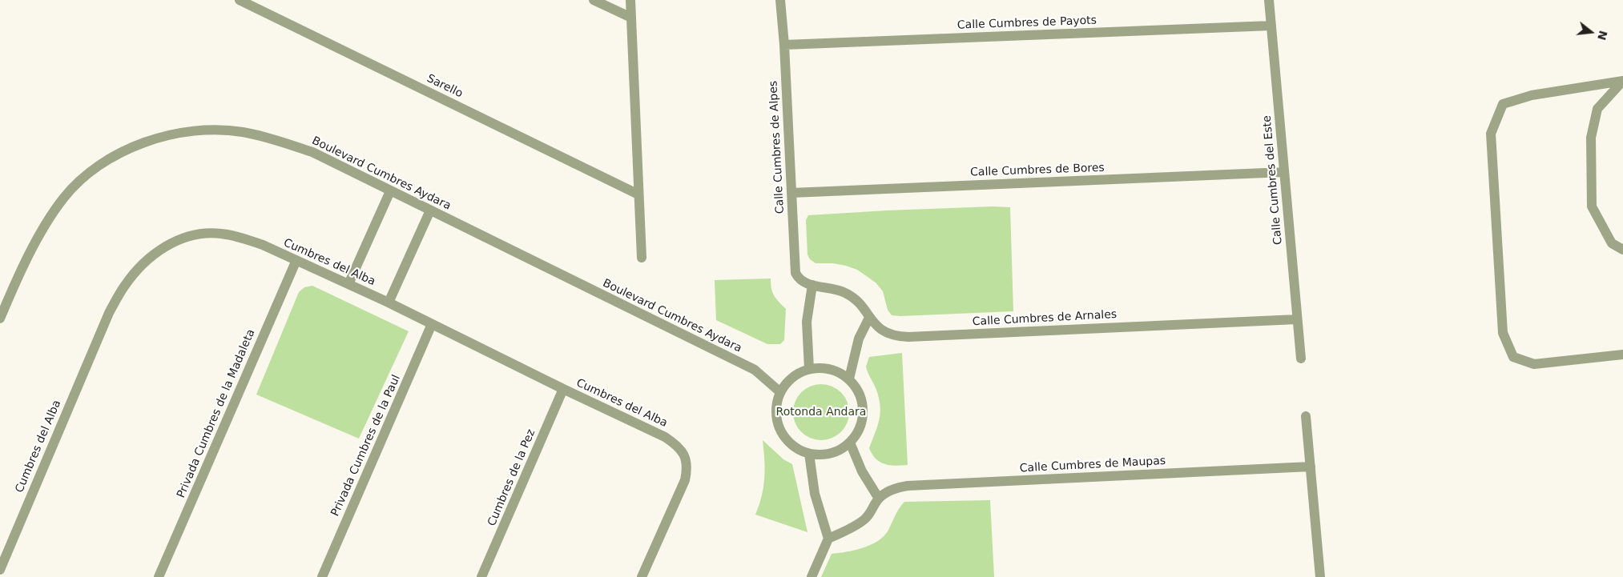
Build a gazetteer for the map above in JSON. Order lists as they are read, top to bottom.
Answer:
{
  "streets": {
    "street": [
      "Calle Cumbres de Payots",
      "Sarello",
      "Calle Cumbres de Alpes",
      "Calle Cumbres de Bores",
      "Boulevard Cumbres Aydara",
      "Calle Cumbres del Este",
      "Cumbres del Alba",
      "Calle Cumbres de Arnales",
      "Privada Cumbres de la Madaleta",
      "Privada Cumbres de la Paul",
      "Calle Cumbres de Maupas",
      "Cumbres de la Pez"
    ]
  },
  "crossings": [
    ["Calle Cumbres de Payots", "Calle Cumbres de Alpes"],
    ["Calle Cumbres de Payots", "Calle Cumbres del Este"],
    ["Calle Cumbres de Alpes", "Calle Cumbres de Bores"],
    ["Calle Cumbres de Alpes", "Calle Cumbres de Arnales"],
    ["Calle Cumbres de Bores", "Calle Cumbres del Este"],
    ["Calle Cumbres del Este", "Calle Cumbres de Arnales"],
    ["Cumbres del Alba", "Privada Cumbres de la Madaleta"],
    ["Cumbres del Alba", "Privada Cumbres de la Paul"],
    ["Cumbres del Alba", "Cumbres de la Pez"]
  ],
  "parks": ["Rotonda Andara"],
  "north": "right"
}
